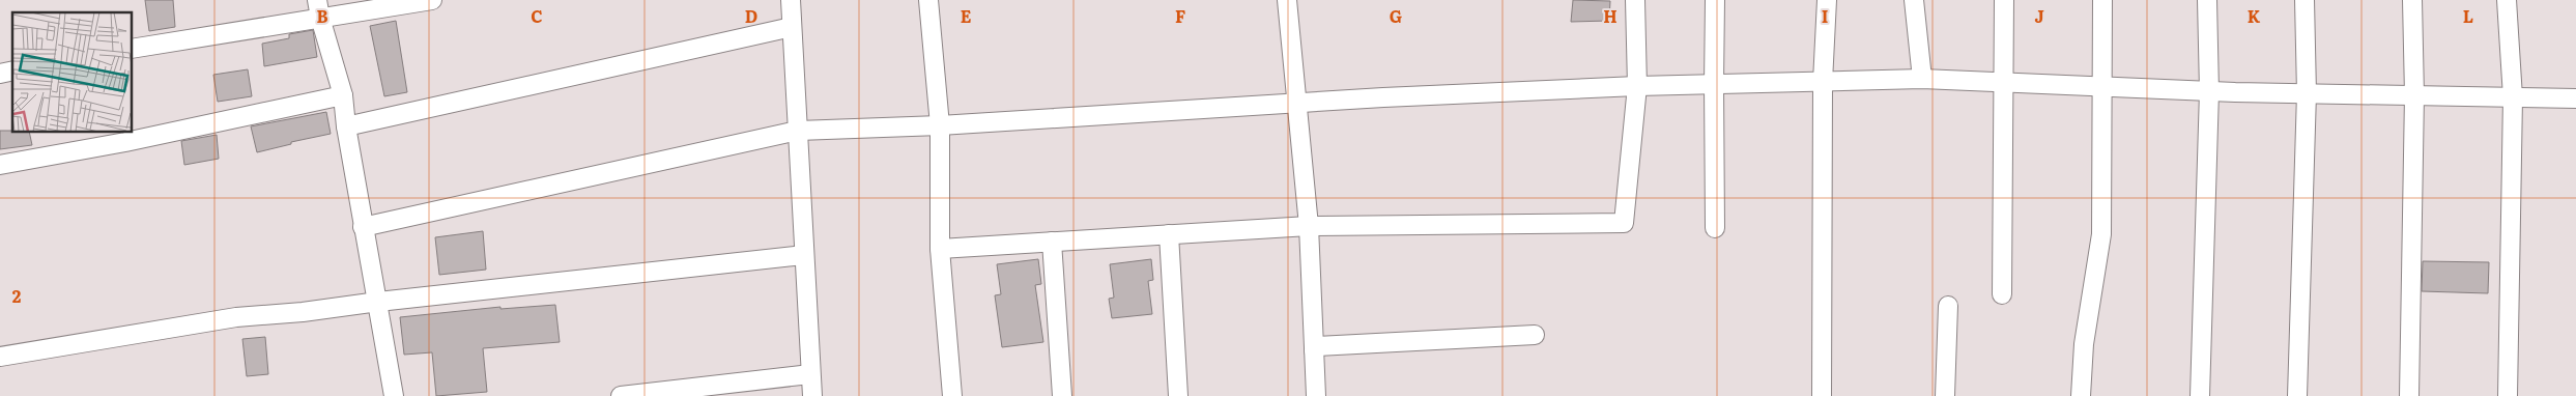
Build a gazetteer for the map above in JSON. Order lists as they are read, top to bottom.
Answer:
{
  "grid": {
    "columns": [
      "B",
      "C",
      "D",
      "E",
      "F",
      "G",
      "H",
      "I",
      "J",
      "K",
      "L"
    ],
    "rows": ["2"]
  }
}
